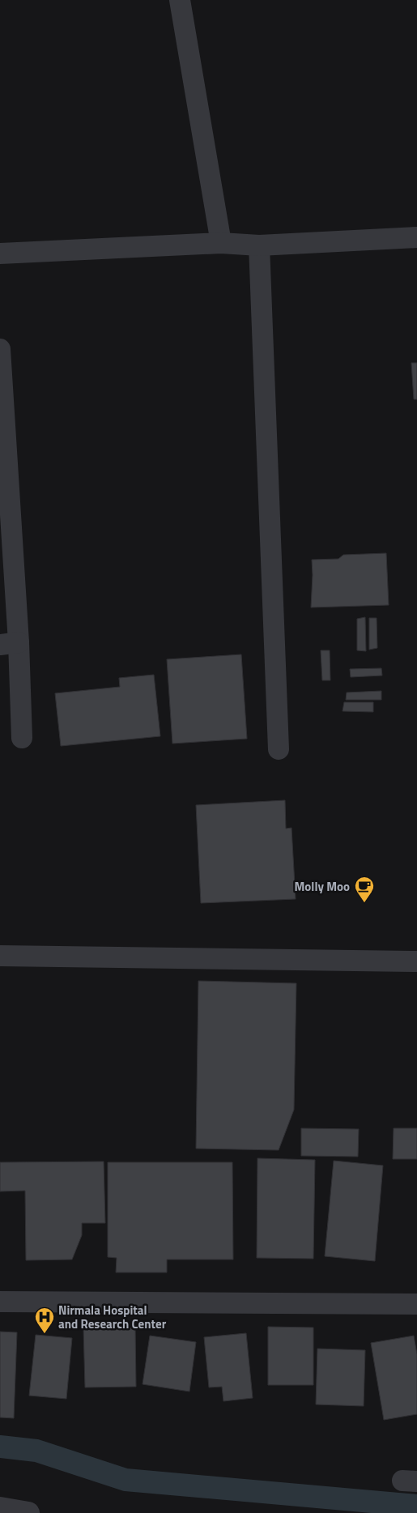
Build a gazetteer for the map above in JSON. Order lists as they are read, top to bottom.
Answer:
{
  "places": {
    "cafe": ["Molly Moo"],
    "hospital": ["Nirmala Hospital and Research Center"]
  }
}
